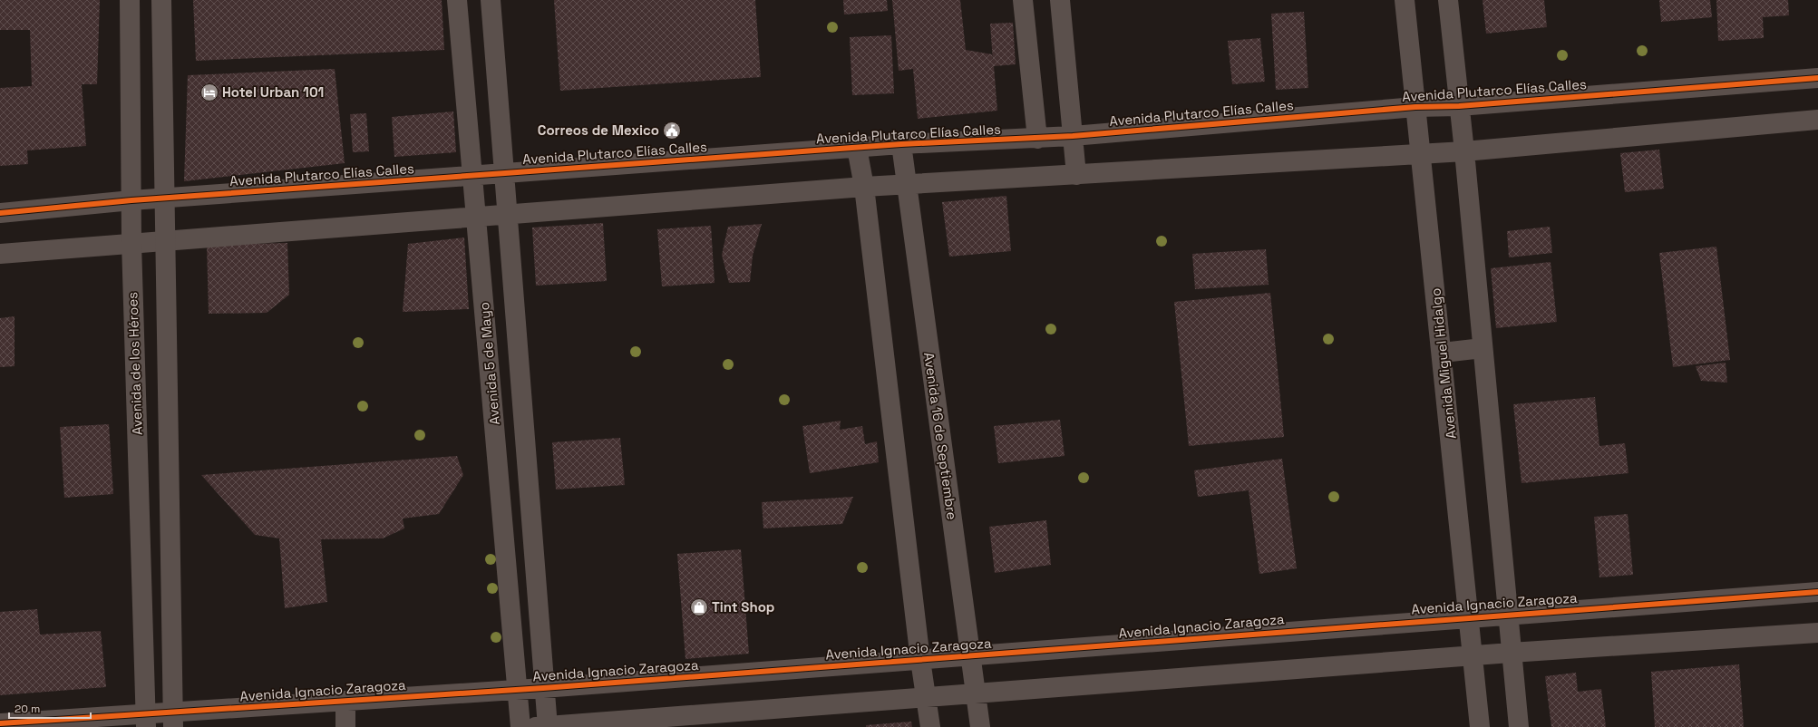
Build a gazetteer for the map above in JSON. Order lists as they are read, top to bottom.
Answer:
{
  "streets": {
    "street": [
      "Avenida Plutarco Elías Calles",
      "Avenida de los Héroes",
      "Avenida 5 de Mayo",
      "Avenida Miguel Hidalgo",
      "Avenida 16 de Septiembre",
      "Avenida Ignacio Zaragoza"
    ]
  },
  "crossings": [
    ["Avenida Plutarco Elías Calles", "Avenida de los Héroes"],
    ["Avenida Plutarco Elías Calles", "Avenida 5 de Mayo"],
    ["Avenida Plutarco Elías Calles", "Avenida Miguel Hidalgo"],
    ["Avenida Plutarco Elías Calles", "Avenida 16 de Septiembre"],
    ["Avenida de los Héroes", "Avenida Ignacio Zaragoza"],
    ["Avenida 5 de Mayo", "Avenida Ignacio Zaragoza"],
    ["Avenida Miguel Hidalgo", "Avenida Ignacio Zaragoza"],
    ["Avenida 16 de Septiembre", "Avenida Ignacio Zaragoza"]
  ],
  "places": {
    "hotel": ["Hotel Urban 101"],
    "public building": ["Correos de Mexico"],
    "shop": ["Tint Shop"]
  },
  "scale_bar": "20 m"
}
